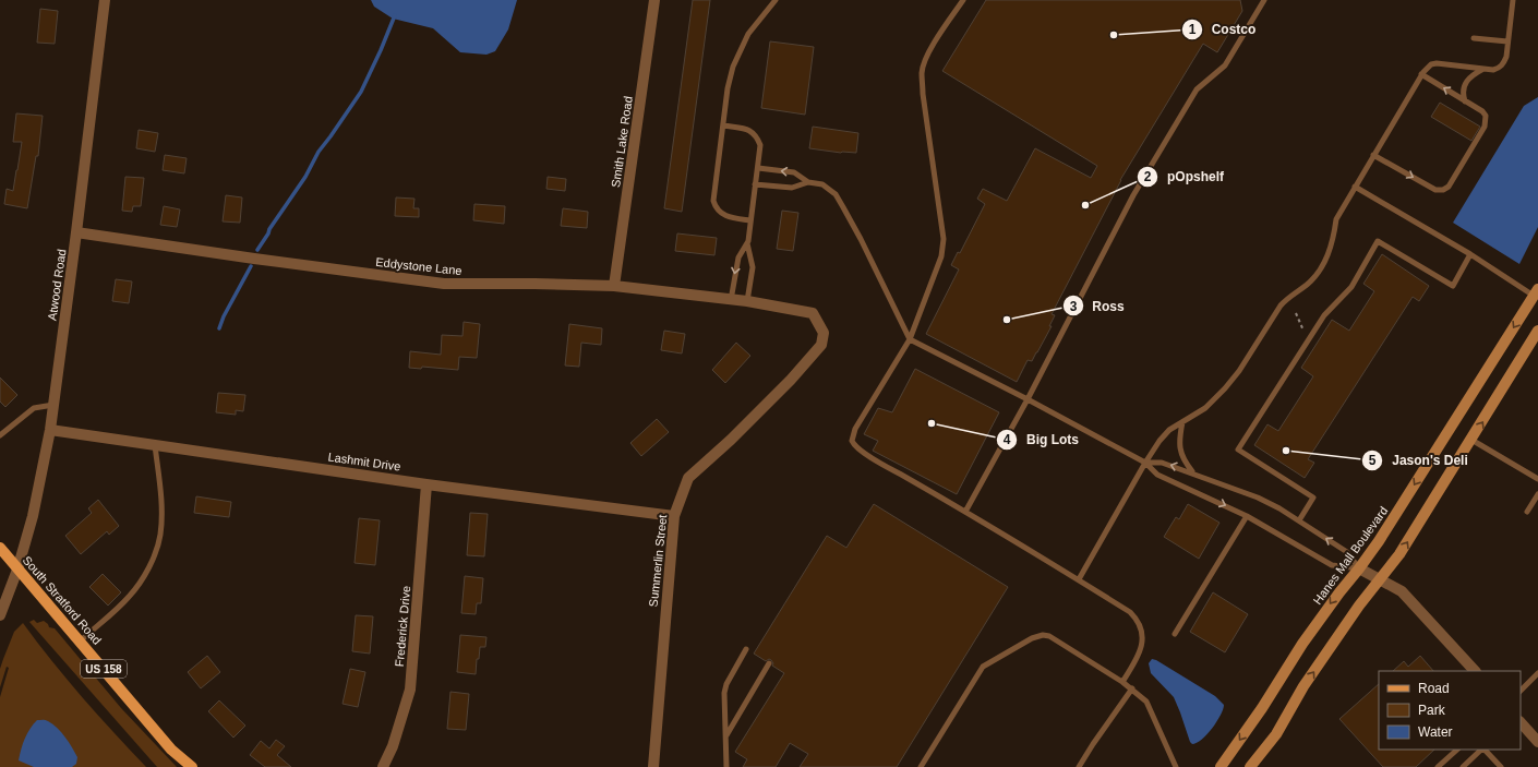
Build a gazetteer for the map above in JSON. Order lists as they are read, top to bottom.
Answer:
{
  "streets": {
    "main road": ["Hanes Mall Boulevard", "South Stratford Road", "US 158"],
    "street": [
      "Smith Lake Road",
      "Eddystone Lane",
      "Atwood Road",
      "Lashmit Drive",
      "Summerlin Street",
      "Frederick Drive"
    ]
  },
  "crossings": [
    ["Smith Lake Road", "Eddystone Lane"],
    ["Eddystone Lane", "Atwood Road"],
    ["Eddystone Lane", "Summerlin Street"],
    ["Atwood Road", "Lashmit Drive"],
    ["Atwood Road", "South Stratford Road"],
    ["Lashmit Drive", "Summerlin Street"],
    ["Lashmit Drive", "Frederick Drive"]
  ],
  "places": [
    "Costco",
    "pOpshelf",
    "Ross",
    "Big Lots",
    "Jason's Deli"
  ],
  "legend": ["Road", "Park", "Water"]
}
